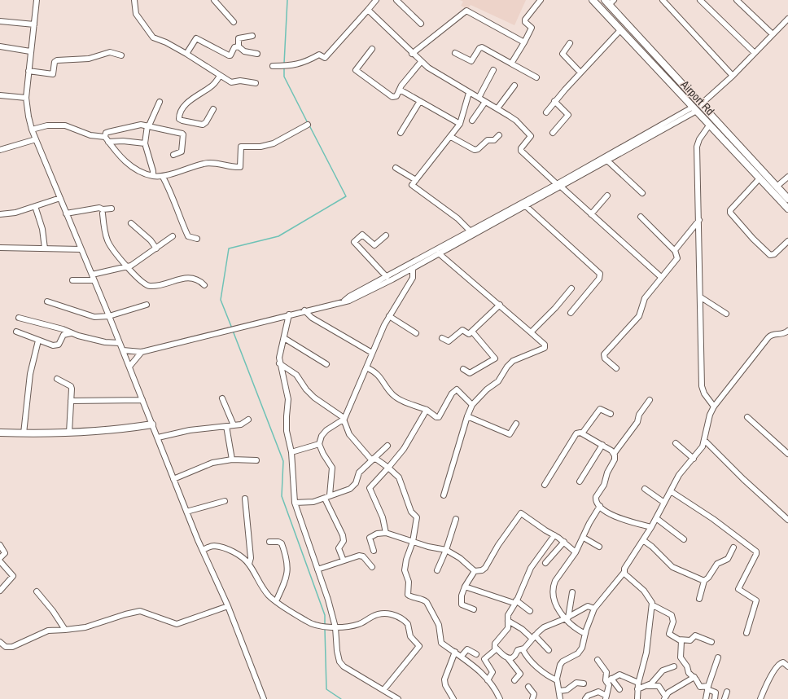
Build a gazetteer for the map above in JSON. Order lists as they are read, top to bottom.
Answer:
{
  "streets": {
    "main road": ["Airport Rd"]
  }
}
